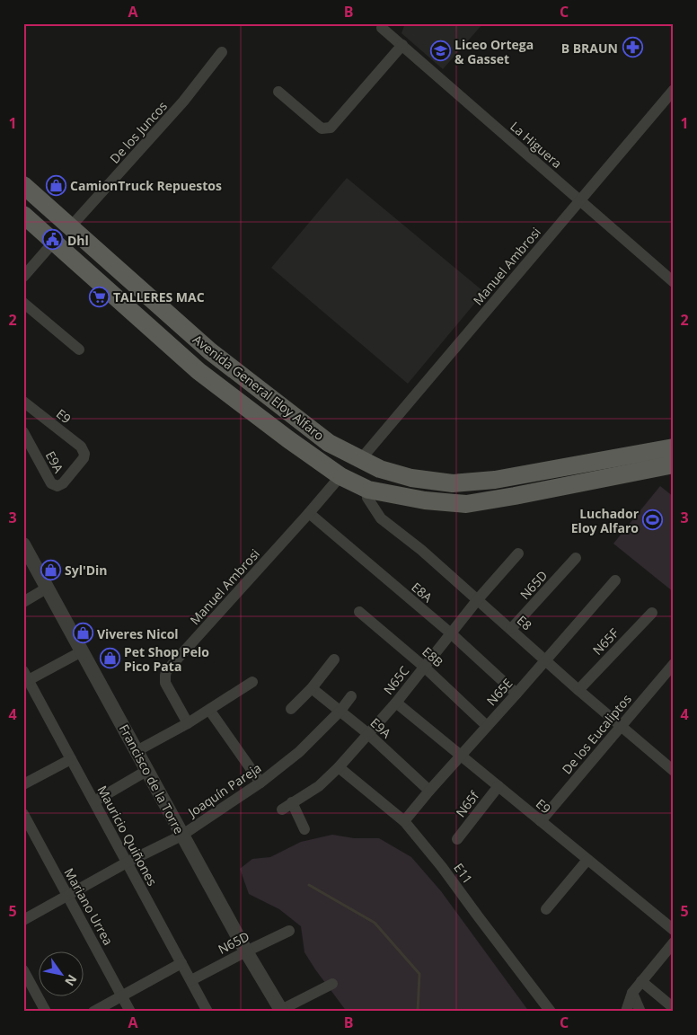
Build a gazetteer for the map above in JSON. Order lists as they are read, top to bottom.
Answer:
{
  "streets": {
    "main road": ["Avenida General Eloy Alfaro"],
    "street": [
      "De los Juncos",
      "La Higuera",
      "Manuel Ambrosi",
      "E9",
      "E9A",
      "N65D",
      "E8A",
      "E8",
      "N65F",
      "E8B",
      "N65C",
      "N65E",
      "De los Eucaliptos",
      "Francisco de la Torre",
      "Joaquín Pareja",
      "N65f",
      "Mauricio Quiñones",
      "E11",
      "Mariano Urrea"
    ]
  },
  "crossings": [
    ["De los Juncos", "Avenida General Eloy Alfaro"],
    ["La Higuera", "Manuel Ambrosi"],
    ["Manuel Ambrosi", "Avenida General Eloy Alfaro"],
    ["Manuel Ambrosi", "E8A"],
    ["Avenida General Eloy Alfaro", "E8"],
    ["E9", "E9A"],
    ["E9", "N65C"],
    ["E9", "N65E"],
    ["E9", "De los Eucaliptos"],
    ["E9", "N65f"],
    ["E9A", "N65C"],
    ["E9A", "N65E"],
    ["E9A", "Joaquín Pareja"],
    ["N65D", "E8"],
    ["N65D", "Francisco de la Torre"],
    ["N65D", "Mauricio Quiñones"],
    ["E8A", "N65C"],
    ["E8A", "N65E"],
    ["E8", "N65F"],
    ["E8", "N65C"],
    ["E8", "N65E"],
    ["E8", "De los Eucaliptos"],
    ["E8B", "N65C"],
    ["E8B", "N65E"],
    ["N65C", "E11"],
    ["N65E", "E11"],
    ["Francisco de la Torre", "Joaquín Pareja"],
    ["Joaquín Pareja", "Mauricio Quiñones"],
    ["Joaquín Pareja", "Mariano Urrea"]
  ],
  "places": {
    "pharmacy": ["B BRAUN"],
    "school or university": ["Liceo Ortega & Gasset"],
    "shop": [
      "CamionTruck Repuestos",
      "Syl'Din",
      "Viveres Nicol",
      "Pet Shop Pelo Pico Pata"
    ],
    "public building": ["Dhl"],
    "supermarket": ["TALLERES MAC"],
    "sports": ["Luchador Eloy Alfaro"]
  },
  "north": "bottom right",
  "grid": {
    "columns": ["A", "B", "C"],
    "rows": [
      "1",
      "2",
      "3",
      "4",
      "5"
    ]
  }
}
